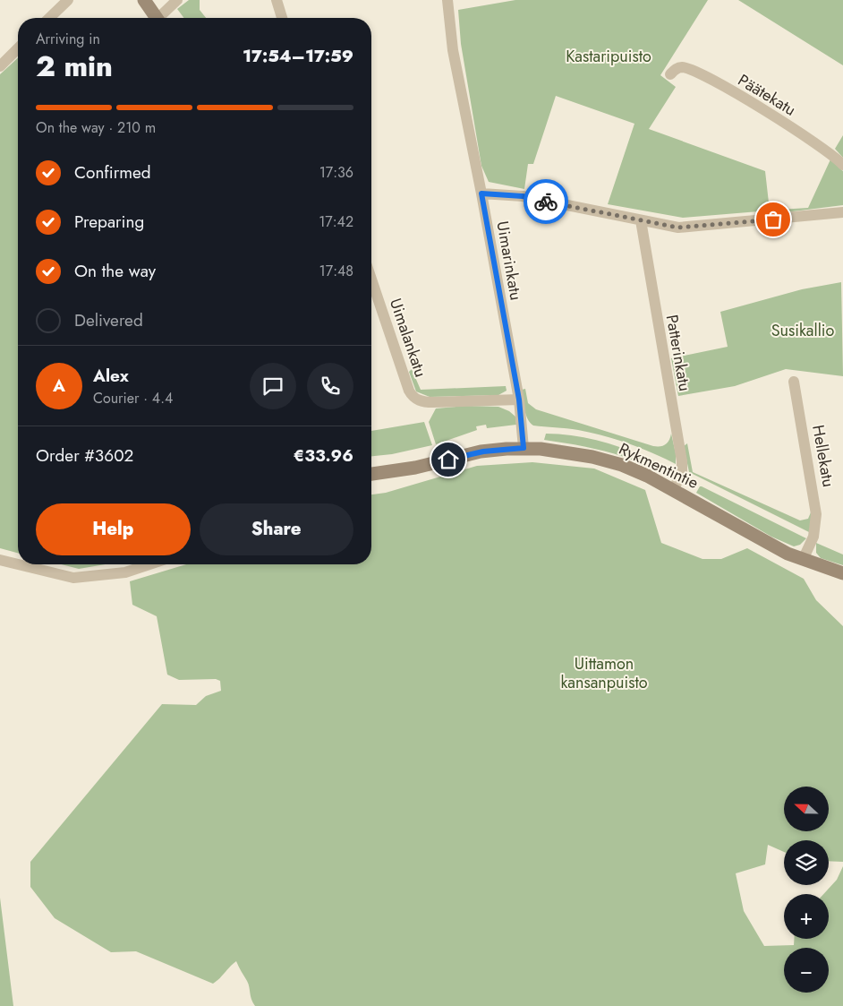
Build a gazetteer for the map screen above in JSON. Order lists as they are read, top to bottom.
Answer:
{
  "streets": {
    "street": [
      "Päätekatu",
      "Uimarinkatu",
      "Uimalankatu",
      "Patterinkatu",
      "Hellekatu",
      "Rykmentintie"
    ]
  },
  "crossings": [
    ["Uimarinkatu", "Uimalankatu"],
    ["Uimarinkatu", "Rykmentintie"],
    ["Patterinkatu", "Rykmentintie"],
    ["Hellekatu", "Rykmentintie"]
  ],
  "parks": ["Kastaripuisto", "Susikallio", "Uittamon kansanpuisto"],
  "north": "left",
  "page": {
    "heading": ["2 min", "Arriving in", "17:54–17:59"],
    "panel": [
      "Alex",
      "Courier · 4.4",
      "Order #3602",
      "€33.96"
    ],
    "bar": "On the way · 210 m",
    "list": [
      ["Confirmed", "17:36"],
      ["Preparing", "17:42"],
      ["On the way", "17:48"],
      "Delivered"
    ],
    "round": "A",
    "buttons": ["Help", "Share"],
    "map_buttons": ["+", "−"]
  }
}
